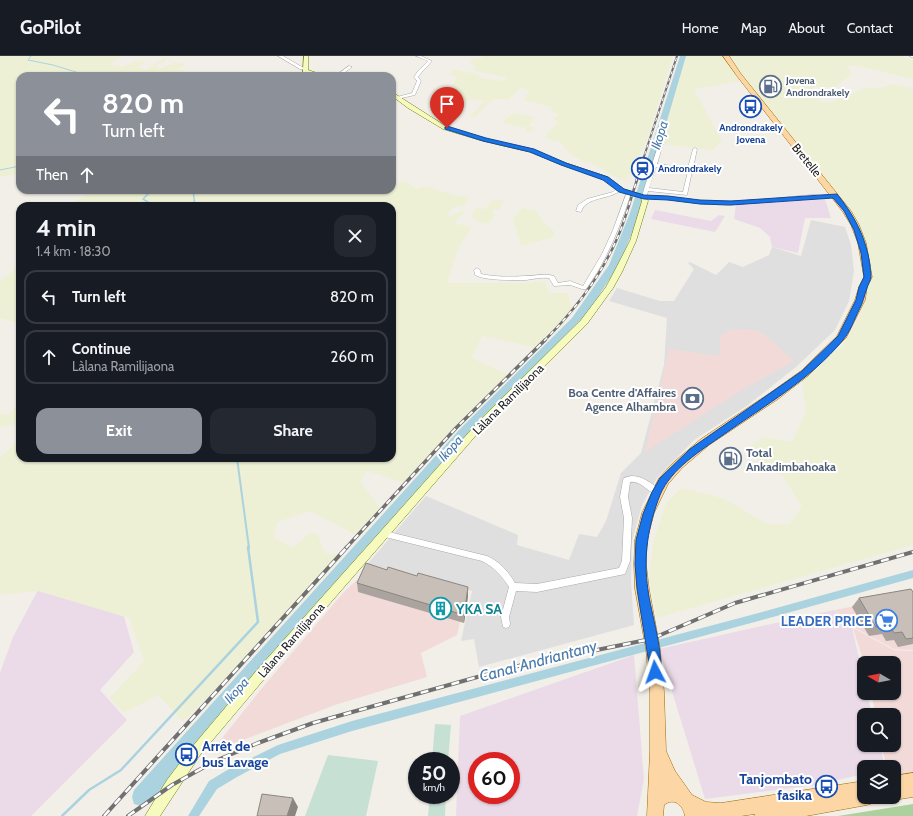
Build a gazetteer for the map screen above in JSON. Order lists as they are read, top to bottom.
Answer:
{
  "streets": {
    "main road": ["Bretelle"],
    "street": ["Làlana Ramilijaona"]
  },
  "water": ["Ikopa", "Canal Andriantany"],
  "places": {
    "fuel station": ["Jovena Androndrakely", "Total Ankadimbahoaka"],
    "bus stop": ["Androndrakely Jovena", "Arrêt de bus Lavage", "Tanjombato fasika"],
    "station": ["Androndrakely"],
    "bank": ["Boa Centre d'Affaires Agence Alhambra"],
    "building": ["YKA SA"],
    "supermarket": ["LEADER PRICE"]
  },
  "north": "left",
  "page": {
    "header": "GoPilot",
    "nav": [
      "Home",
      "Map",
      "About",
      "Contact"
    ],
    "turn": ["820 m", "Turn left"],
    "then": "Then",
    "heading": ["4 min", "1.4 km · 18:30"],
    "list": [
      {
        "name": "Turn left",
        "value": "820 m"
      },
      {
        "name": "Continue",
        "note": "Làlana Ramilijaona",
        "value": "260 m"
      }
    ],
    "buttons": ["Exit", "Share"],
    "speed": "50 km/h",
    "limit": "60"
  }
}
